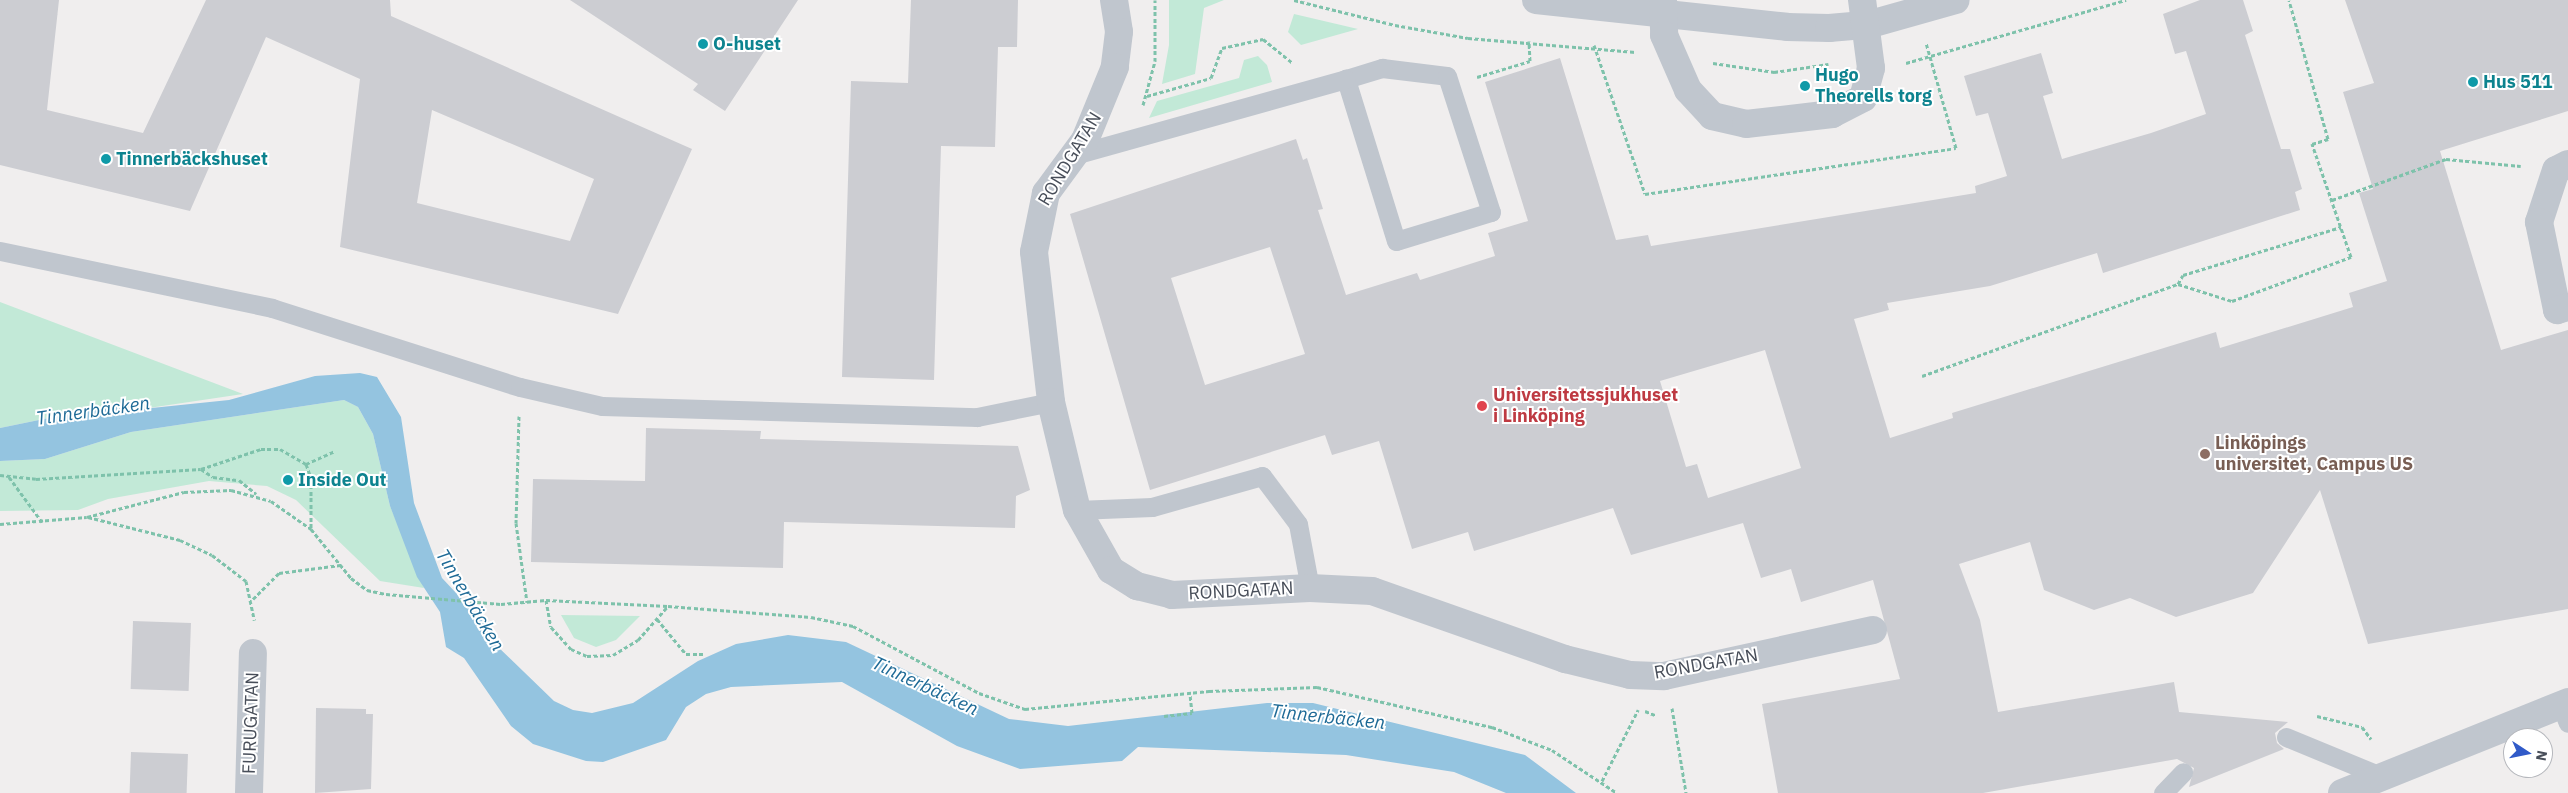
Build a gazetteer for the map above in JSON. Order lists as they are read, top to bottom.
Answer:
{
  "streets": {
    "street": ["RONDGATAN", "FURUGATAN"]
  },
  "water": ["Tinnerbäcken"],
  "places": [
    "O-huset",
    "Hus 511",
    "Hugo Theorells torg",
    "Tinnerbäckshuset",
    "Universitetssjukhuset i Linköping",
    "Linköpings universitet, Campus US",
    "Inside Out"
  ],
  "north": "right"
}
